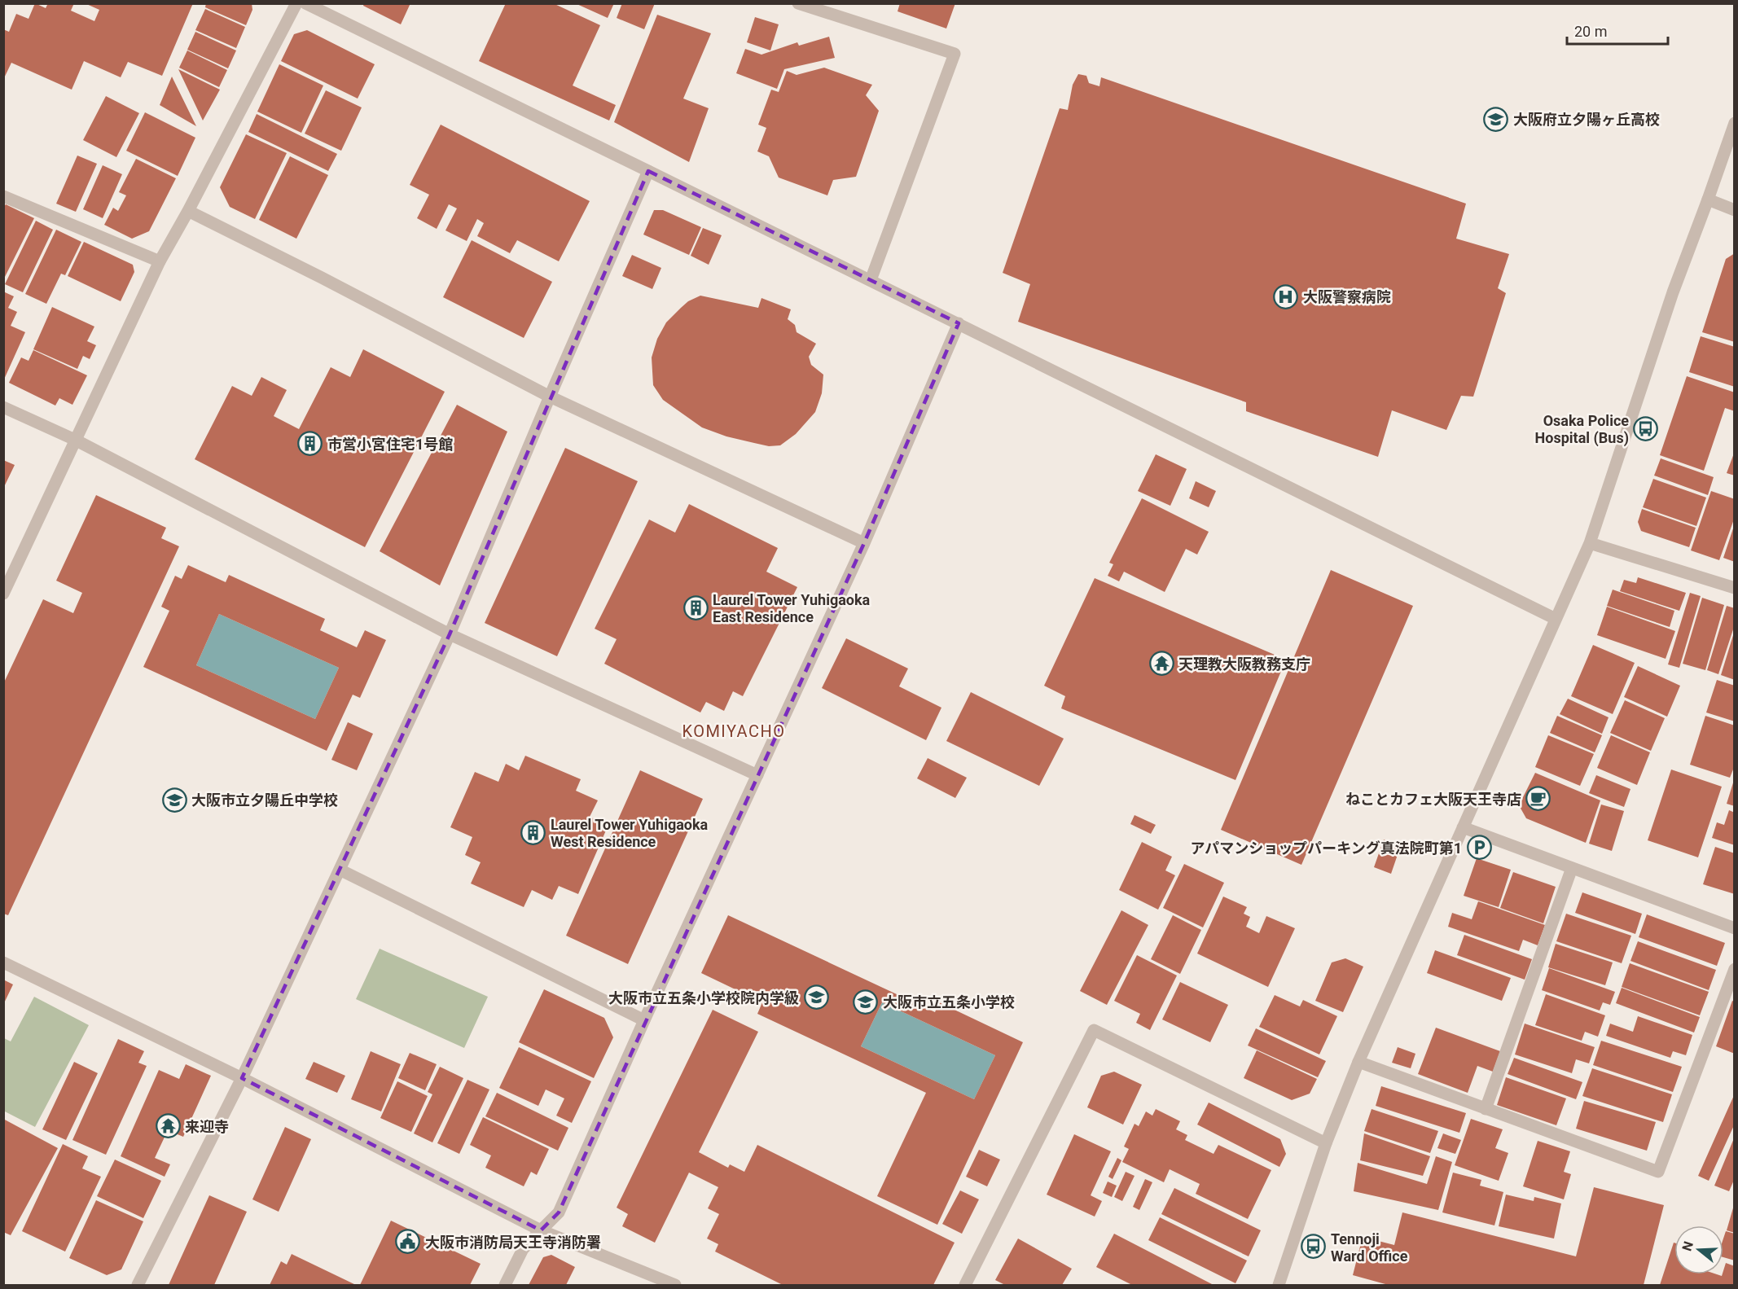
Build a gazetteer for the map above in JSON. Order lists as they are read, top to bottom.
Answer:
{
  "districts": ["KOMIYACHO"],
  "places": {
    "school or university": [
      "大阪府立夕陽ヶ丘高校",
      "大阪市立夕陽丘中学校",
      "大阪市立五条小学校院内学級",
      "大阪市立五条小学校"
    ],
    "hospital": ["大阪警察病院"],
    "bus stop": ["Osaka Police Hospital (Bus)", "Tennoji Ward Office"],
    "building": ["市営小宮住宅1号館", "Laurel Tower Yuhigaoka East Residence", "Laurel Tower Yuhigaoka West Residence"],
    "temple": ["天理教大阪教務支庁", "来迎寺"],
    "cafe": ["ねことカフェ大阪天王寺店"],
    "parking": ["アパマンショップパーキング真法院町第1"],
    "public building": ["大阪市消防局天王寺消防署"]
  },
  "scale_bar": "20 m",
  "north": "left"
}
